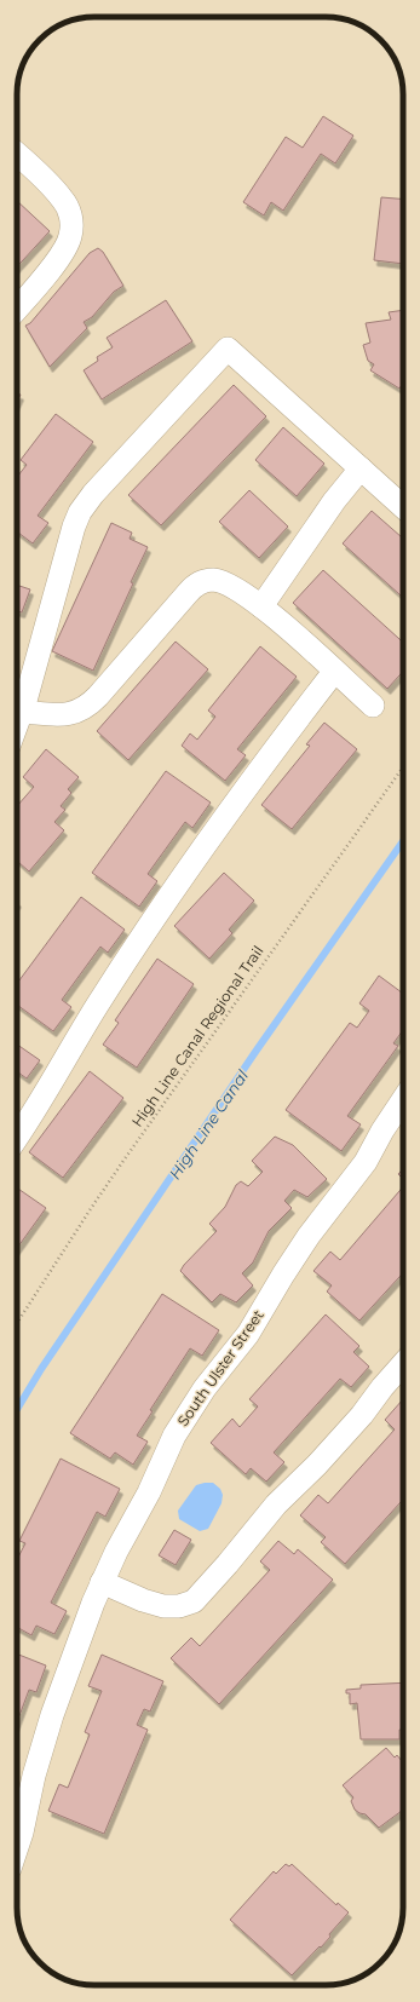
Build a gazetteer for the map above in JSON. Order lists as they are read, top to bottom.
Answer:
{
  "streets": {
    "lane": ["South Ulster Street"],
    "path": ["High Line Canal Regional Trail"]
  },
  "water": ["High Line Canal"]
}
